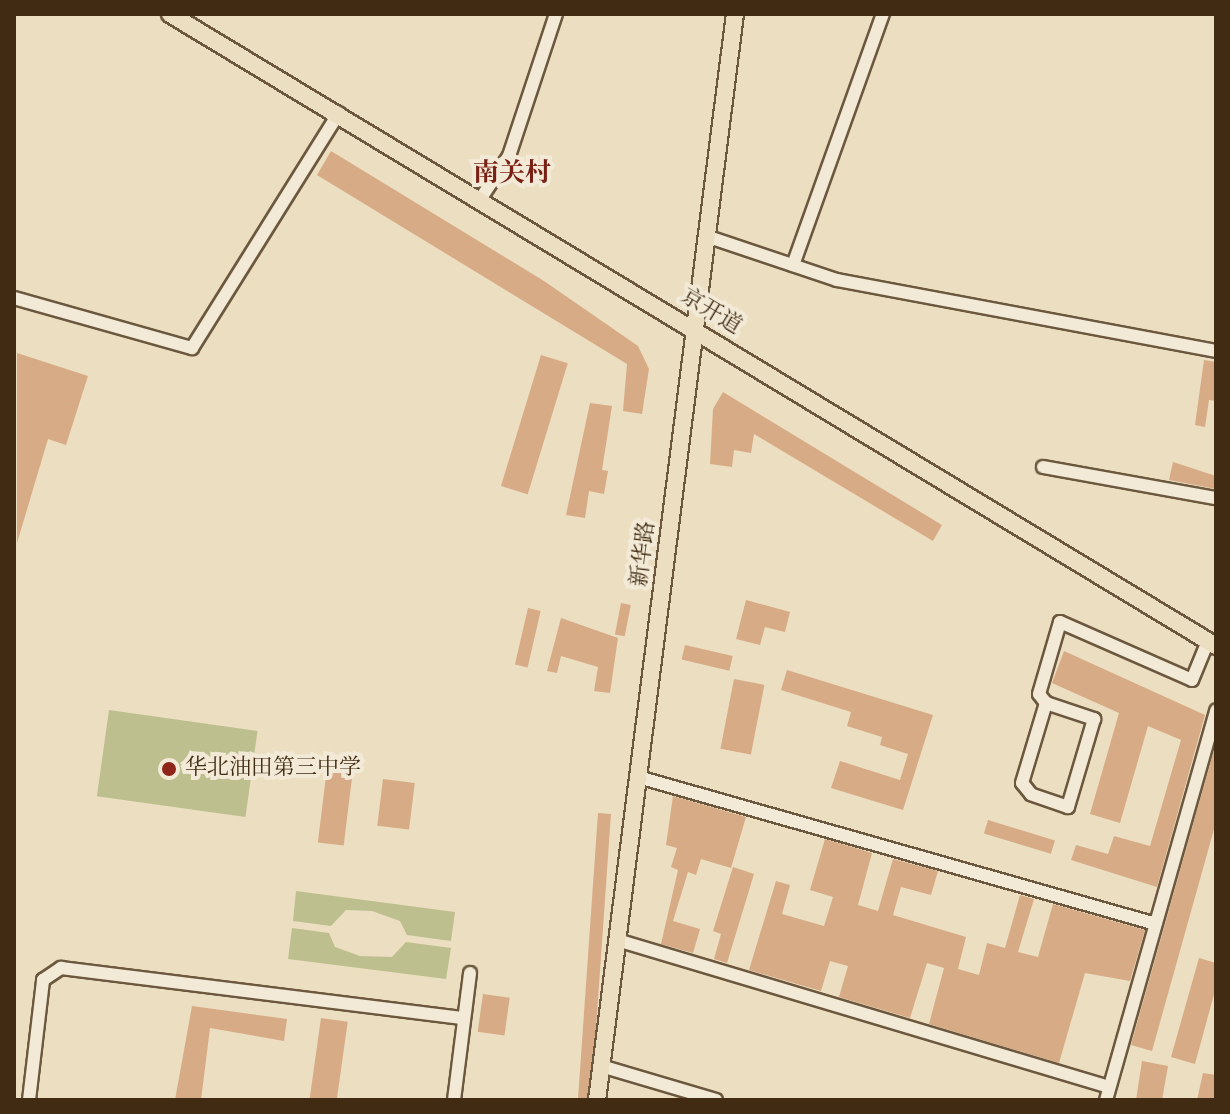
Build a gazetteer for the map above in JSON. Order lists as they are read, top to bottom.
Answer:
{
  "streets": {
    "main road": ["京开道", "新华路"]
  },
  "crossings": [
    ["京开道", "新华路"]
  ],
  "districts": ["南关村"],
  "places": ["华北油田第三中学"]
}
